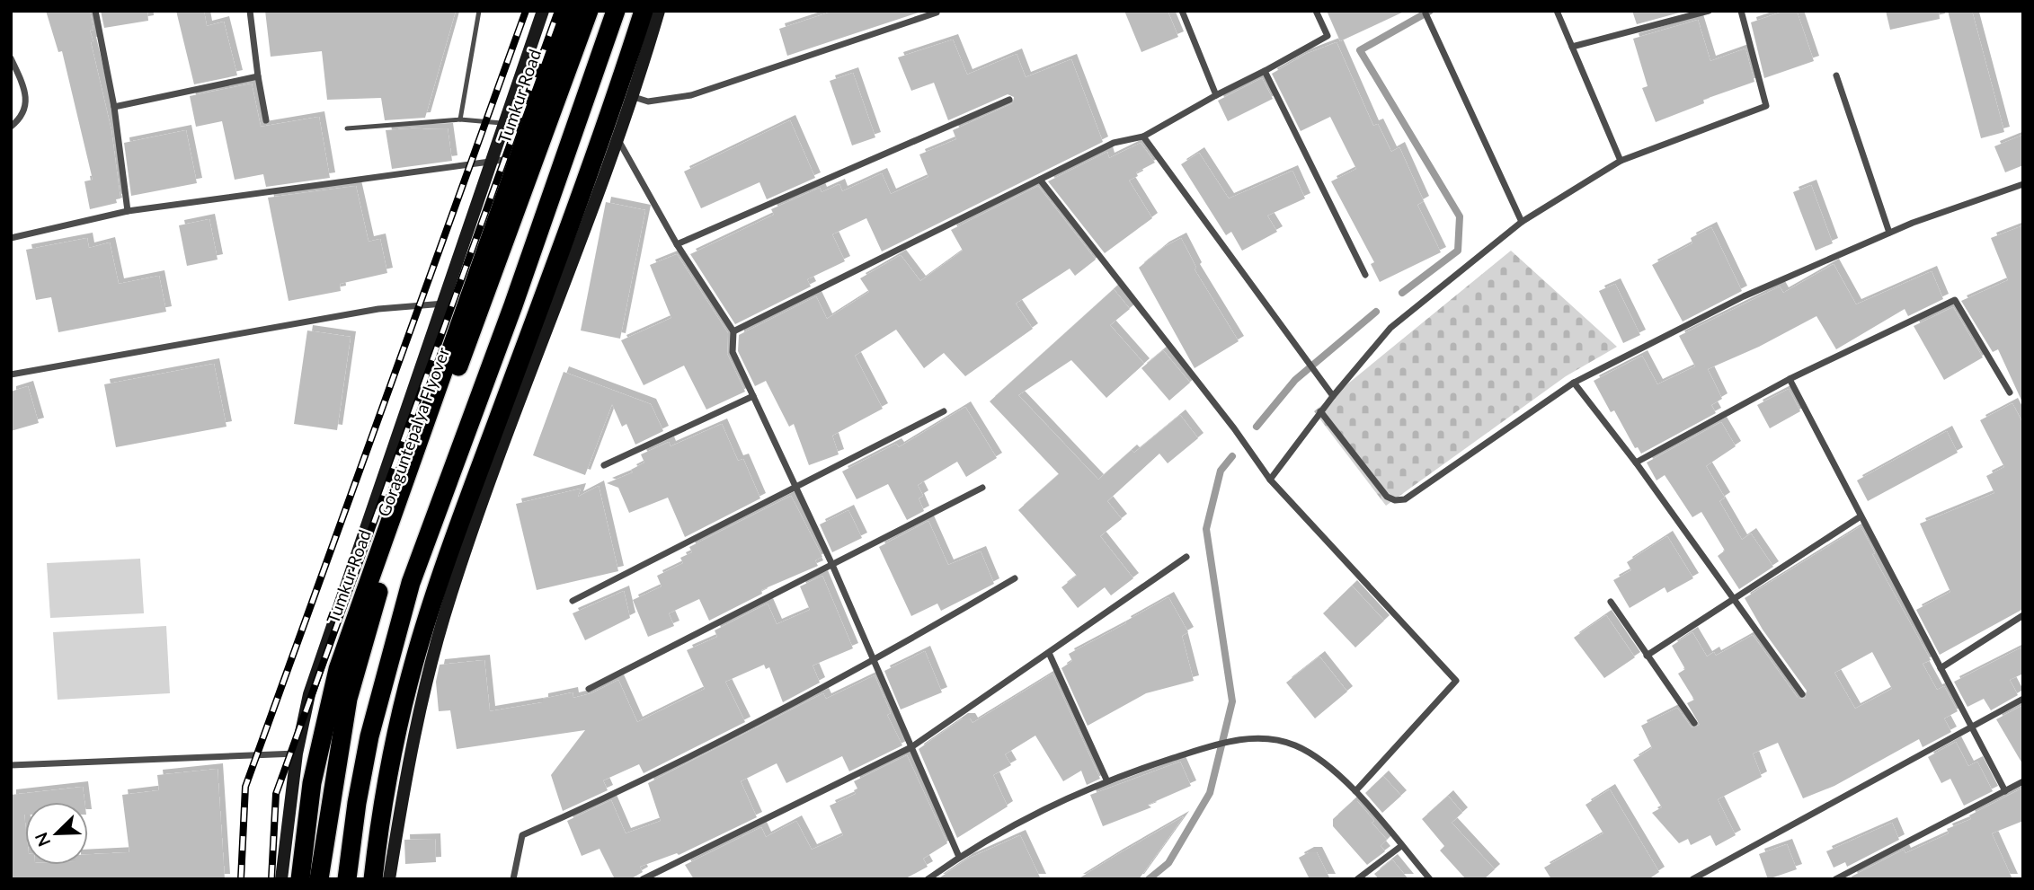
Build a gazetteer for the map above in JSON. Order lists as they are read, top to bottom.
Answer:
{
  "streets": {
    "highway": ["Tumkur Road", "Goraguntepalya Flyover"]
  },
  "north": "bottom left"
}
